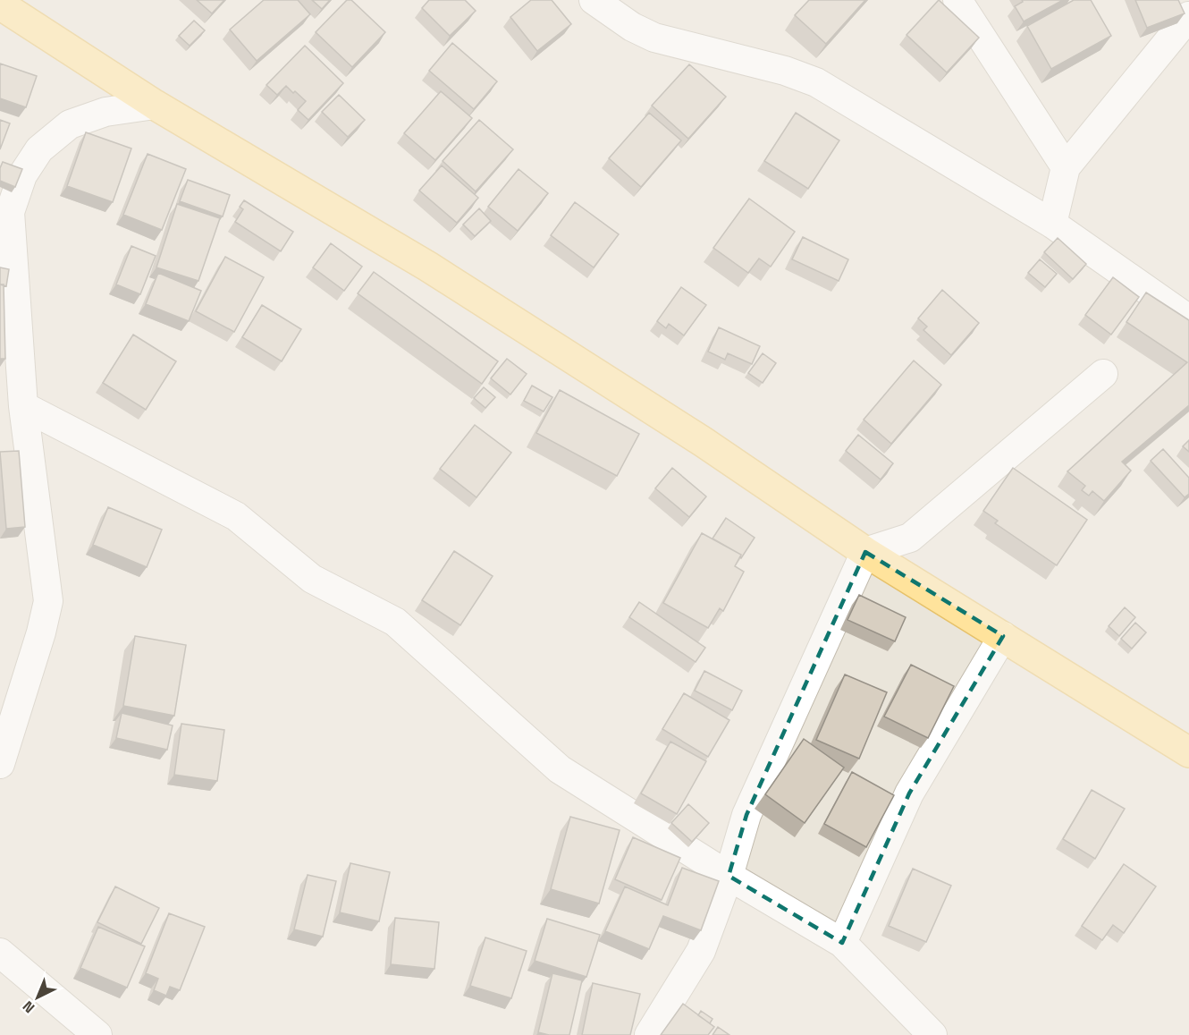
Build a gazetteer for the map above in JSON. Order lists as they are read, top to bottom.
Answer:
{
  "north": "bottom left"
}
